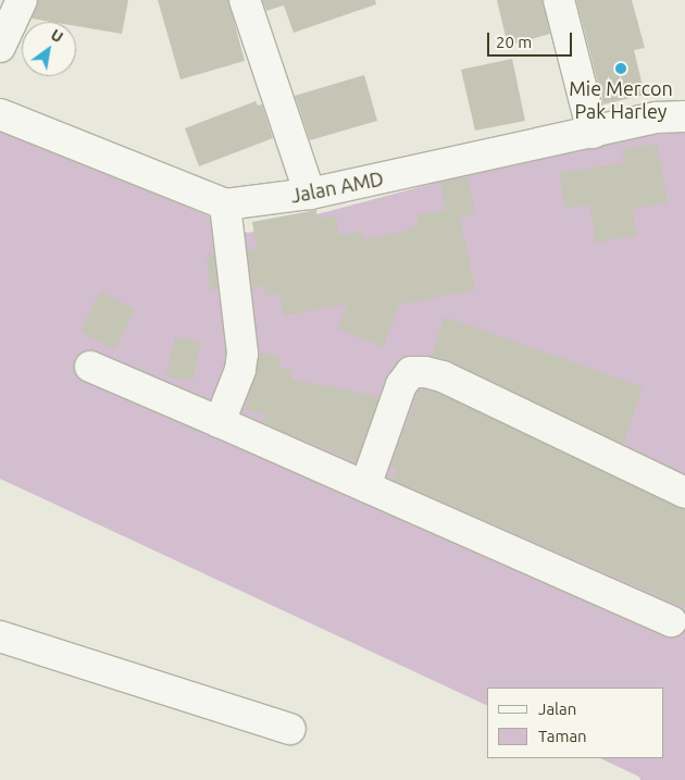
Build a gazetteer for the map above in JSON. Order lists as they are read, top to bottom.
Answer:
{
  "streets": {
    "street": ["Jalan AMD"]
  },
  "places": ["Mie Mercon Pak Harley"],
  "legend": ["Jalan", "Taman"],
  "scale_bar": "20 m",
  "north": "top right"
}
